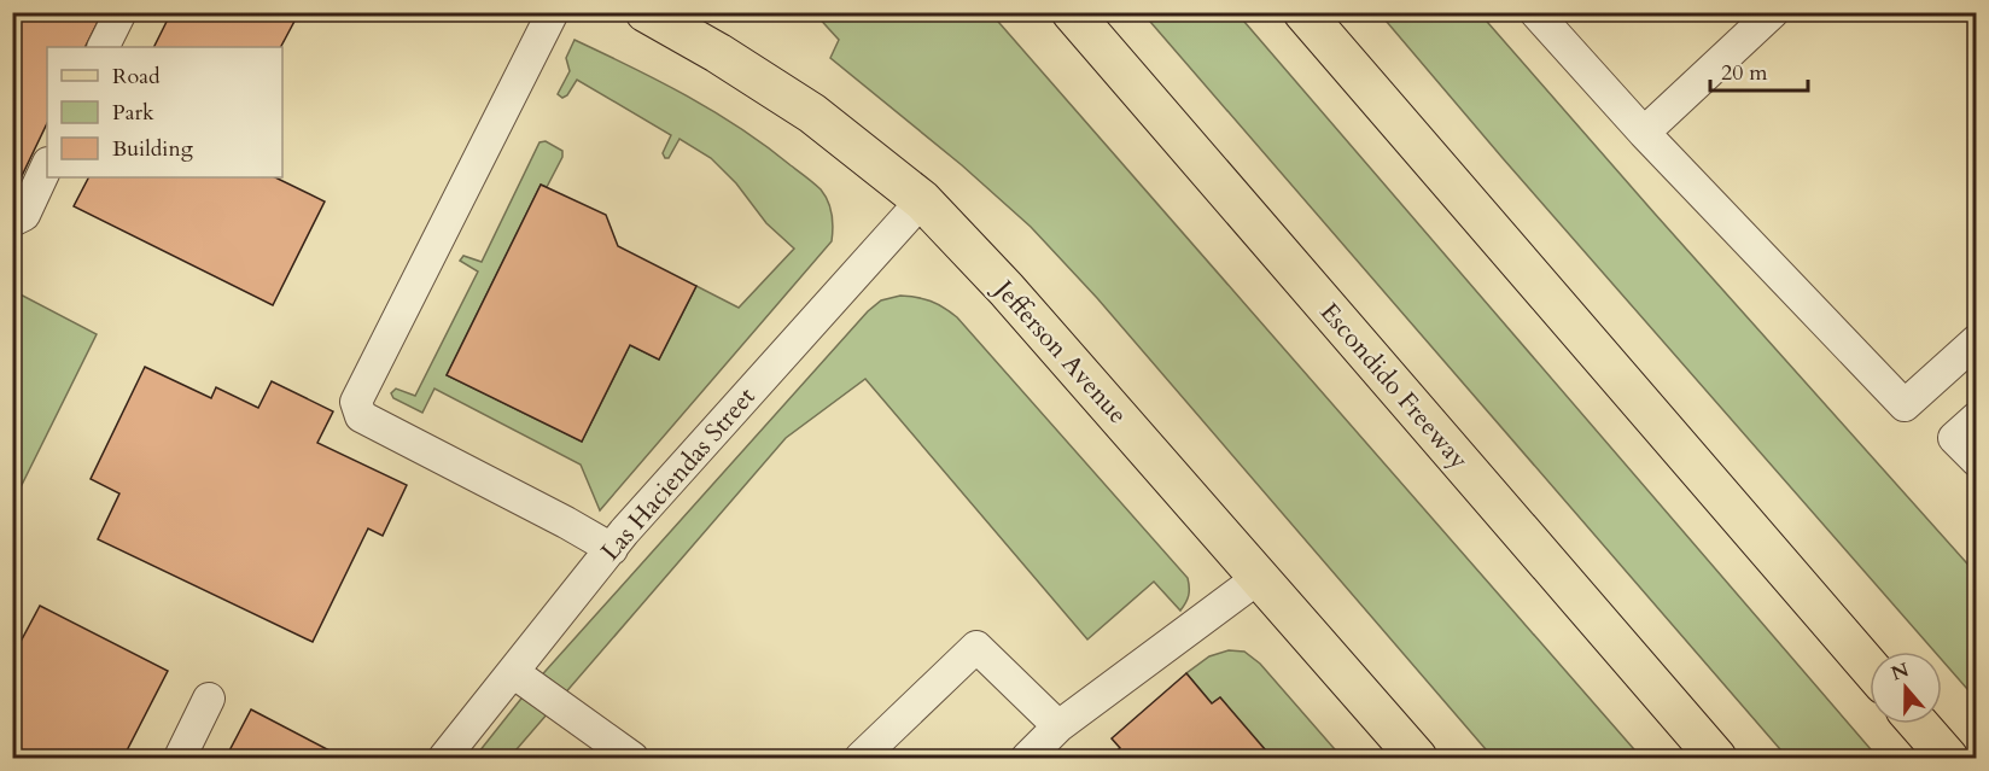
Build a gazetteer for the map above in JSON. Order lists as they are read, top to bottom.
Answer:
{
  "streets": {
    "main road": ["Jefferson Avenue", "Escondido Freeway"],
    "street": ["Las Haciendas Street"]
  },
  "crossings": [
    ["Jefferson Avenue", "Las Haciendas Street"]
  ],
  "legend": ["Road", "Park", "Building"],
  "scale_bar": "20 m",
  "north": "top"
}
